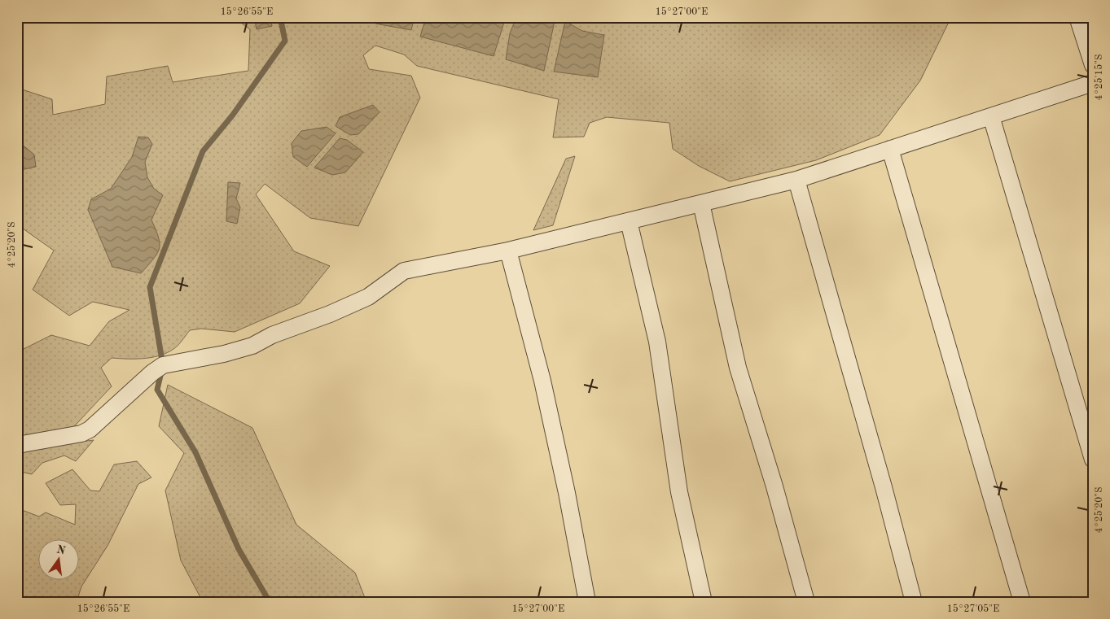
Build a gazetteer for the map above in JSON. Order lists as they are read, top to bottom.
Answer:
{
  "north": "top",
  "coordinates": [
    "15°26'55\"E",
    "15°27'00\"E",
    "4°25'15\"S",
    "4°25'20\"S",
    "15°27'05\"E"
  ]
}
